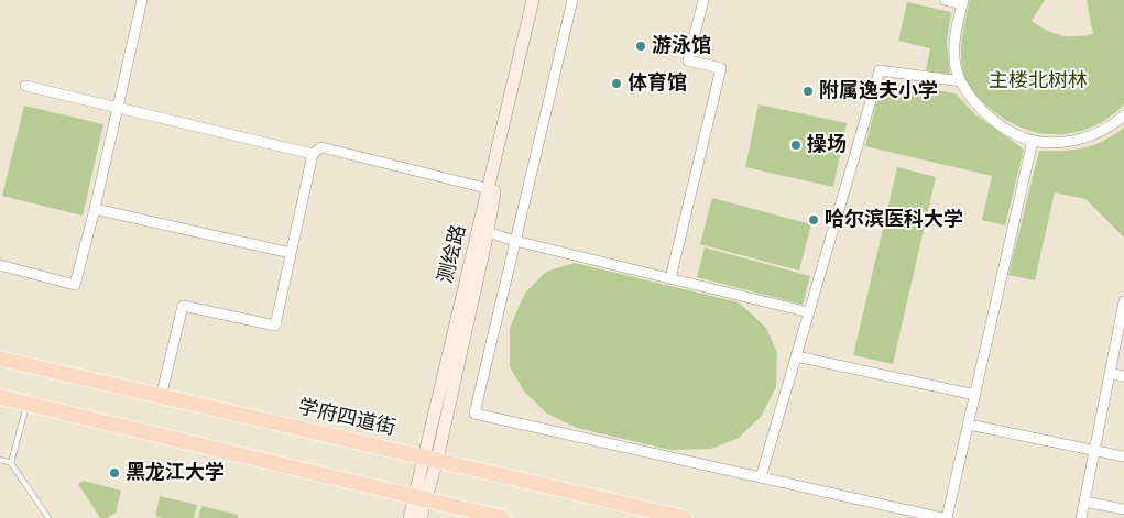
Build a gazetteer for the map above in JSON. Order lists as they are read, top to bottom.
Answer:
{
  "streets": {
    "main road": ["测绘路", "学府四道街"]
  },
  "crossings": [
    ["测绘路", "学府四道街"]
  ],
  "parks": ["主楼北树林"],
  "places": [
    "游泳馆",
    "体育馆",
    "附属逸夫小学",
    "操场",
    "哈尔滨医科大学",
    "黑龙江大学"
  ]
}
